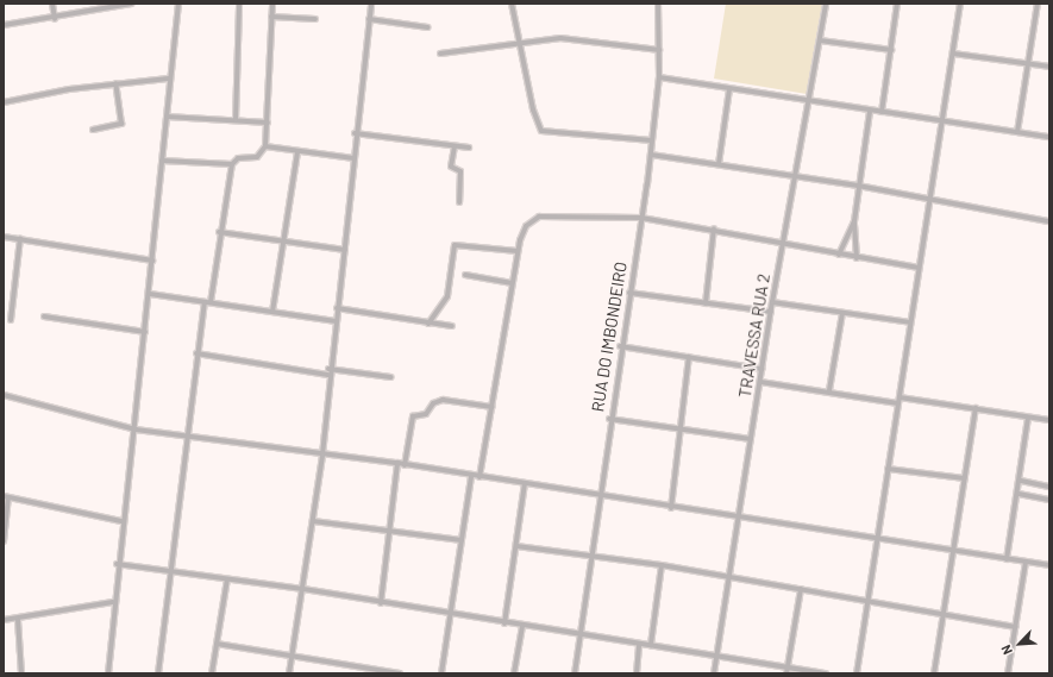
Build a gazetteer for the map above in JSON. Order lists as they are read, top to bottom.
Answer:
{
  "streets": {
    "street": ["TRAVESSA RUA 2", "RUA DO IMBONDEIRO"]
  },
  "north": "bottom left"
}
